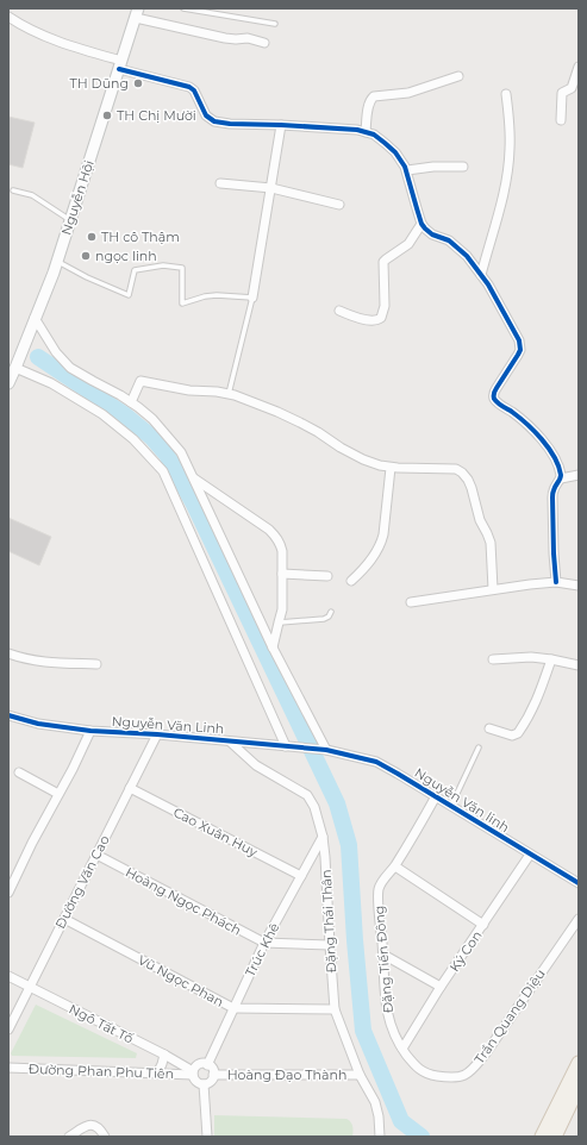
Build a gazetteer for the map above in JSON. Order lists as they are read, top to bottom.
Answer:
{
  "streets": {
    "street": [
      "Nguyễn Hội",
      "Nguyễn Văn Linh",
      "Nguyễn Văn linh",
      "Cao Xuân Huy",
      "Đường Văn Cao",
      "Hoàng Ngọc Phách",
      "Đặng Thái Thân",
      "Trúc Khê",
      "Ký Con",
      "Đặng Tiến Đông",
      "Vũ Ngọc Phan",
      "Trần Quang Diệu",
      "Ngô Tất Tố",
      "Đường Phan Phu Tiên",
      "Hoàng Đạo Thành"
    ]
  },
  "crossings": [
    ["Nguyễn Văn Linh", "Nguyễn Văn linh"],
    ["Nguyễn Văn Linh", "Đường Văn Cao"],
    ["Nguyễn Văn Linh", "Đặng Thái Thân"],
    ["Nguyễn Văn linh", "Ký Con"],
    ["Nguyễn Văn linh", "Đặng Tiến Đông"],
    ["Cao Xuân Huy", "Đường Văn Cao"],
    ["Cao Xuân Huy", "Trúc Khê"],
    ["Đường Văn Cao", "Hoàng Ngọc Phách"],
    ["Đường Văn Cao", "Vũ Ngọc Phan"],
    ["Đường Văn Cao", "Ngô Tất Tố"],
    ["Hoàng Ngọc Phách", "Đặng Thái Thân"],
    ["Hoàng Ngọc Phách", "Trúc Khê"],
    ["Đặng Thái Thân", "Trúc Khê"],
    ["Đặng Thái Thân", "Vũ Ngọc Phan"],
    ["Đặng Thái Thân", "Hoàng Đạo Thành"],
    ["Trúc Khê", "Vũ Ngọc Phan"],
    ["Trúc Khê", "Ngô Tất Tố"],
    ["Trúc Khê", "Đường Phan Phu Tiên"],
    ["Trúc Khê", "Hoàng Đạo Thành"],
    ["Ký Con", "Đặng Tiến Đông"],
    ["Ký Con", "Trần Quang Diệu"],
    ["Đặng Tiến Đông", "Trần Quang Diệu"],
    ["Ngô Tất Tố", "Đường Phan Phu Tiên"],
    ["Ngô Tất Tố", "Hoàng Đạo Thành"],
    ["Đường Phan Phu Tiên", "Hoàng Đạo Thành"]
  ],
  "places": [
    "TH Dũng",
    "TH Chị Mười",
    "TH cô Thậm",
    "ngọc linh"
  ]
}
